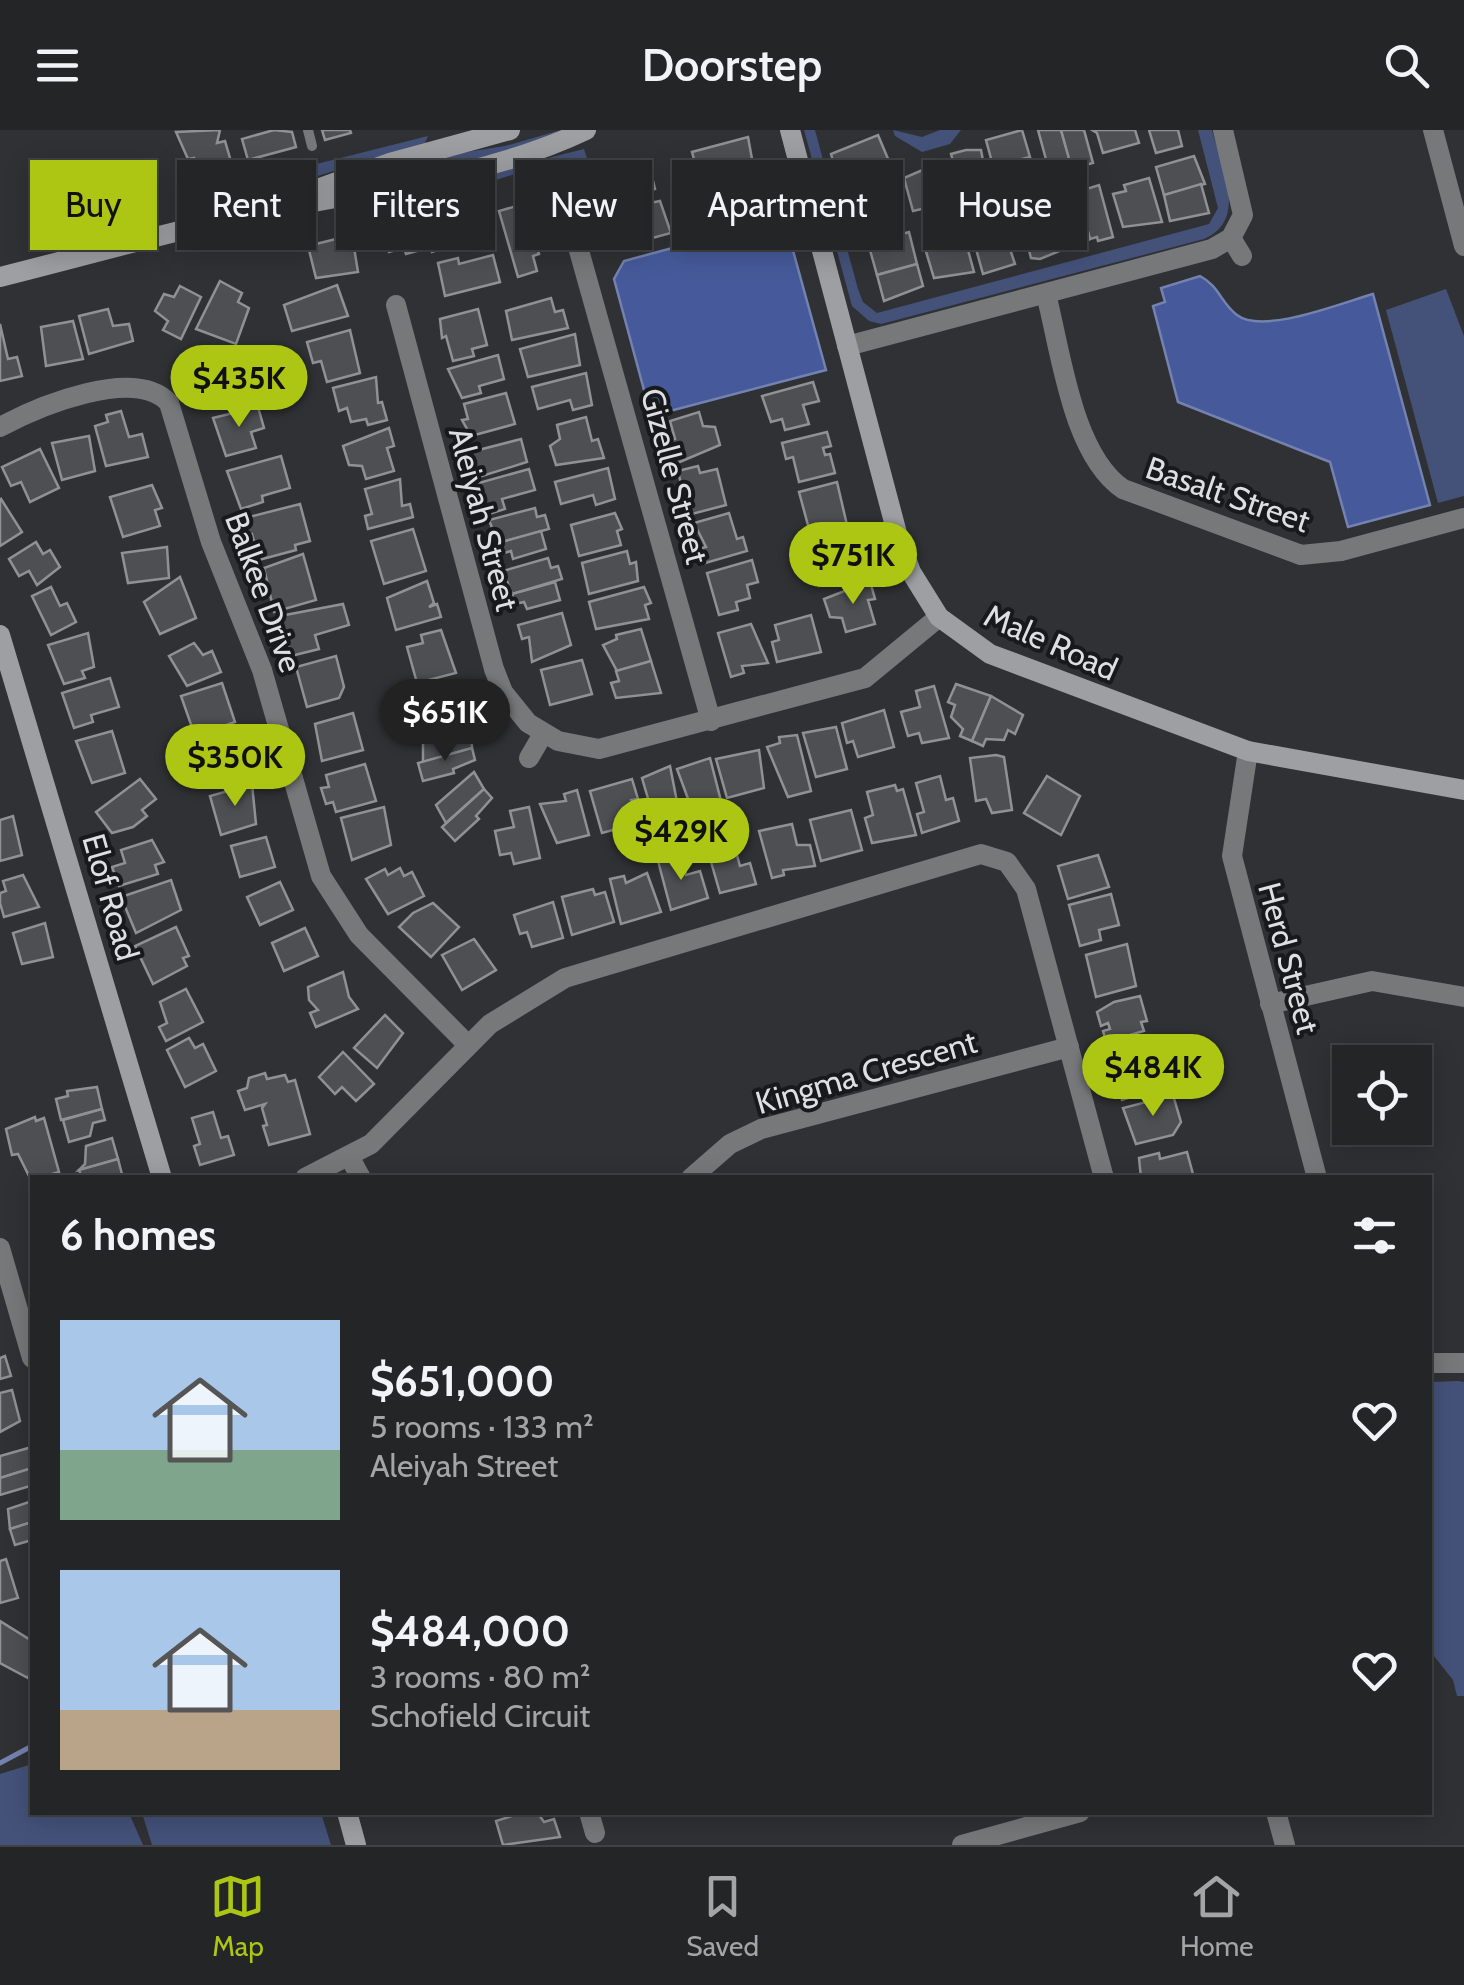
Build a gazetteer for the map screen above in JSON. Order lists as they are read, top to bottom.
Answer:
{
  "streets": {
    "street": [
      "Gizelle Street",
      "Basalt Street",
      "Aleiyah Street",
      "Balkee Drive",
      "Male Road",
      "Elof Road",
      "Herd Street",
      "Kingma Crescent"
    ]
  },
  "crossings": [
    ["Male Road", "Herd Street"]
  ],
  "page": {
    "header": "Doorstep",
    "chip": [
      "Buy",
      "Rent",
      "Filters",
      "New",
      "Apartment",
      "House"
    ],
    "price": [
      "$435K",
      "$751K",
      "$651K",
      "$350K",
      "$429K",
      "$484K"
    ],
    "heading": "6 homes",
    "list": [
      {
        "name": "$651,000",
        "note": "5 rooms · 133 m² · Aleiyah Street"
      },
      {
        "name": "$484,000",
        "note": "3 rooms · 80 m² · Schofield Circuit"
      }
    ],
    "tabs": ["Map", "Saved", "Home"]
  }
}
